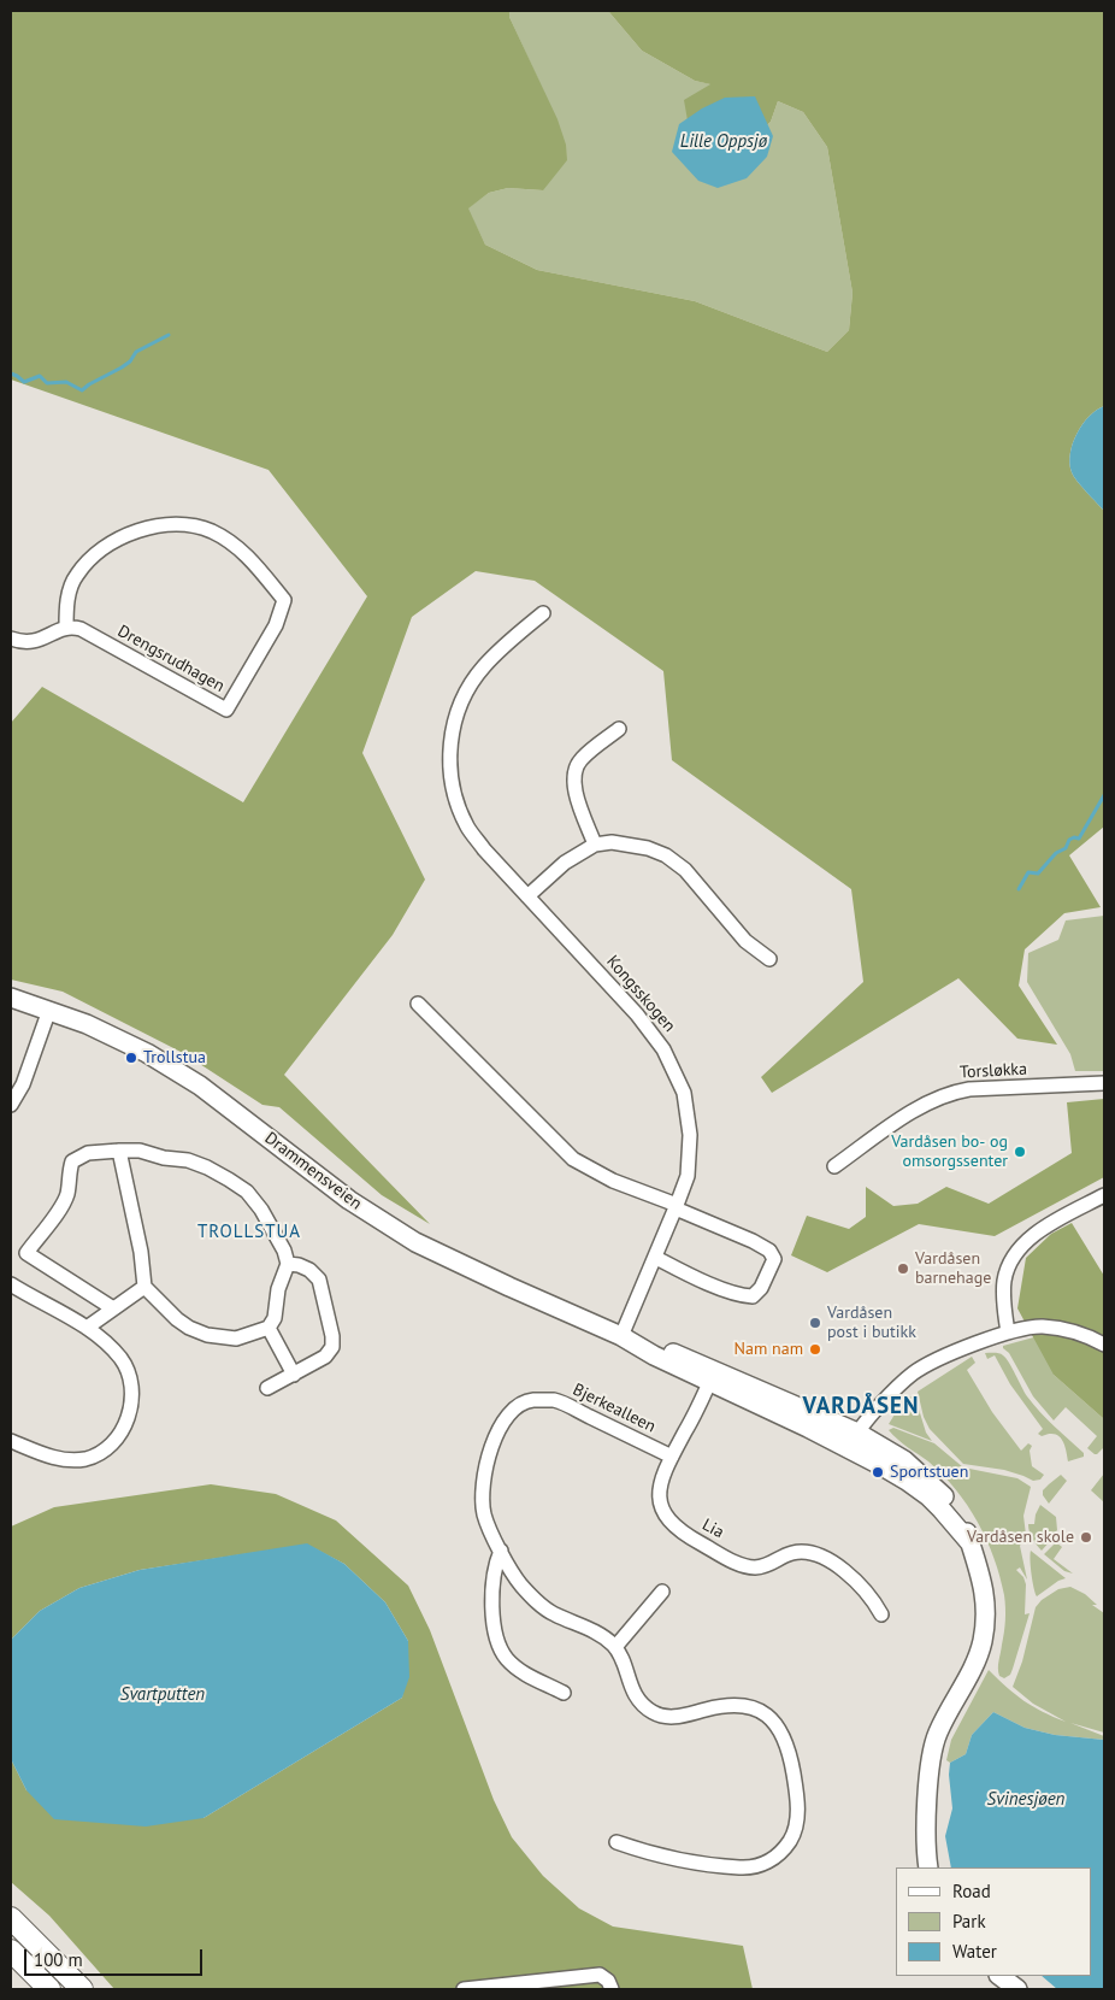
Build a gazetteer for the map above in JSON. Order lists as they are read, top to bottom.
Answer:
{
  "streets": {
    "main road": ["Drammensveien"],
    "street": [
      "Drengsrudhagen",
      "Kongsskogen",
      "Torsløkka",
      "Bjerkealleen",
      "Lia"
    ]
  },
  "crossings": [
    ["Kongsskogen", "Drammensveien"],
    ["Drammensveien", "Lia"],
    ["Bjerkealleen", "Lia"]
  ],
  "districts": ["TROLLSTUA", "VARDÅSEN"],
  "water": ["Lille Oppsjø", "Svartputten", "Svinesjøen"],
  "places": [
    "Trollstua",
    "Vardåsen bo- og omsorgssenter",
    "Vardåsen barnehage",
    "Vardåsen post i butikk",
    "Nam nam",
    "Sportstuen",
    "Vardåsen skole"
  ],
  "legend": ["Road", "Park", "Water"],
  "scale_bar": "100 m"
}
